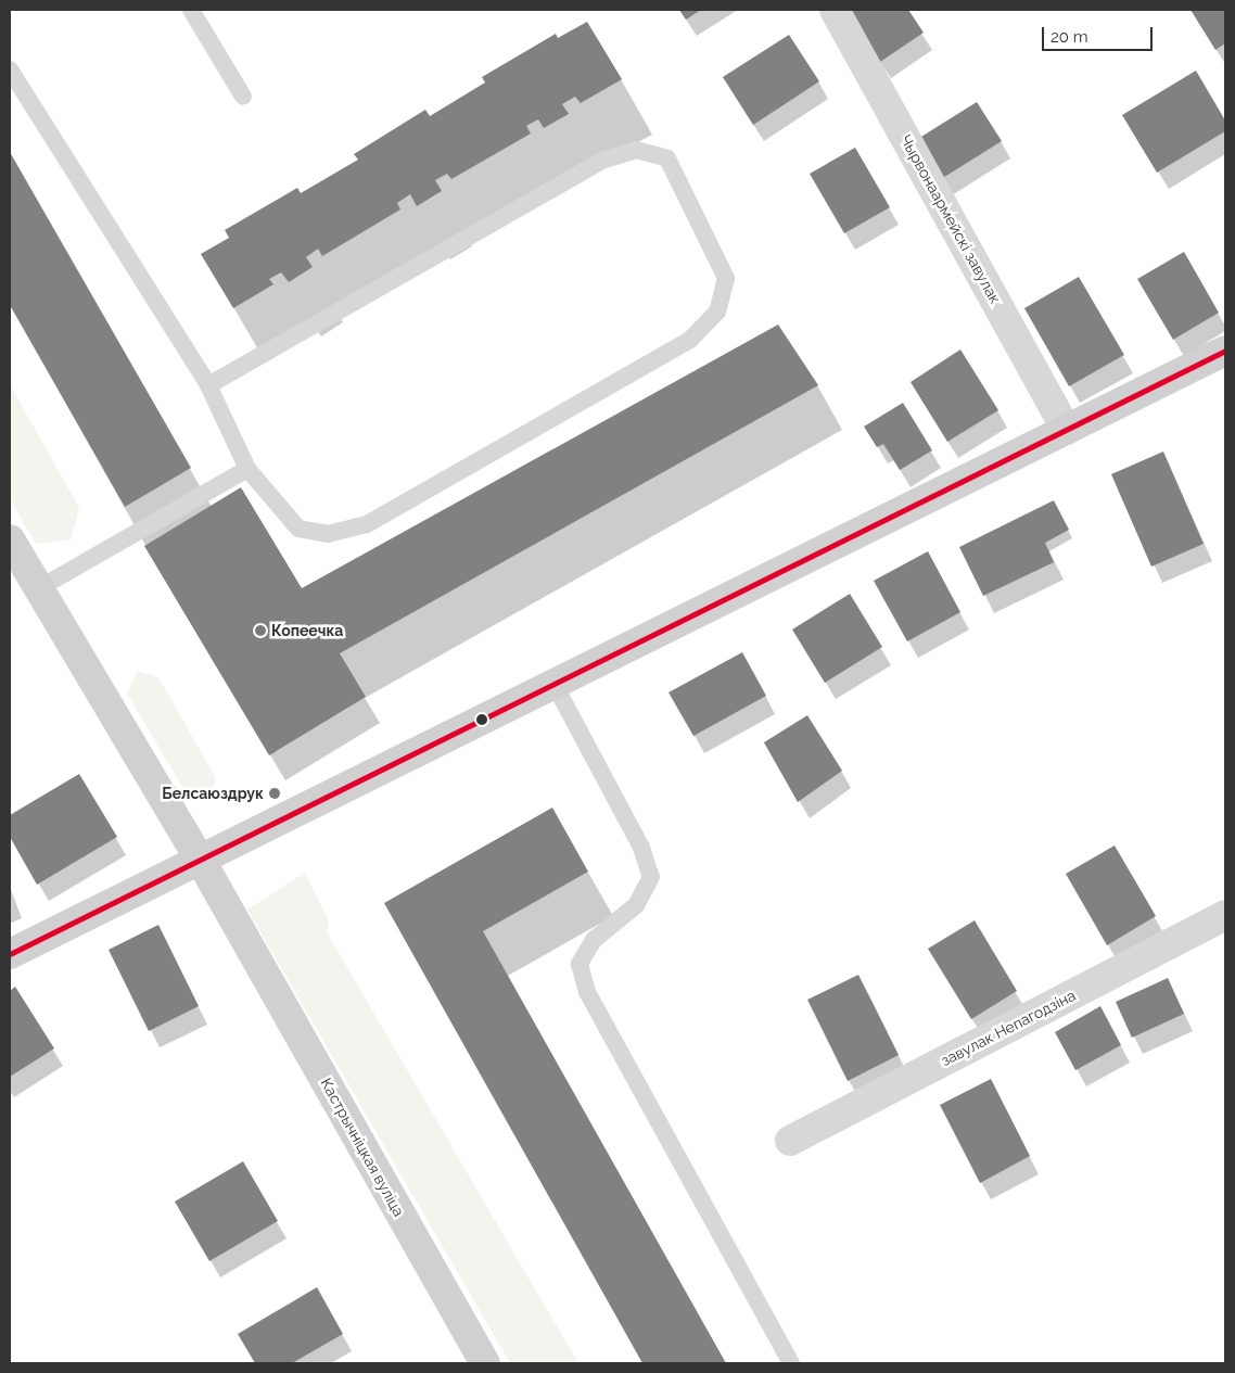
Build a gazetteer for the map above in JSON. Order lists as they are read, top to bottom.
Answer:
{
  "streets": {
    "main road": ["Кастрычніцкая вуліца"],
    "street": ["Чырвонаармейскі завулак", "завулак Непагодзіна"]
  },
  "places": ["Копеечка", "Белсаюздрук"],
  "scale_bar": "20 m"
}
